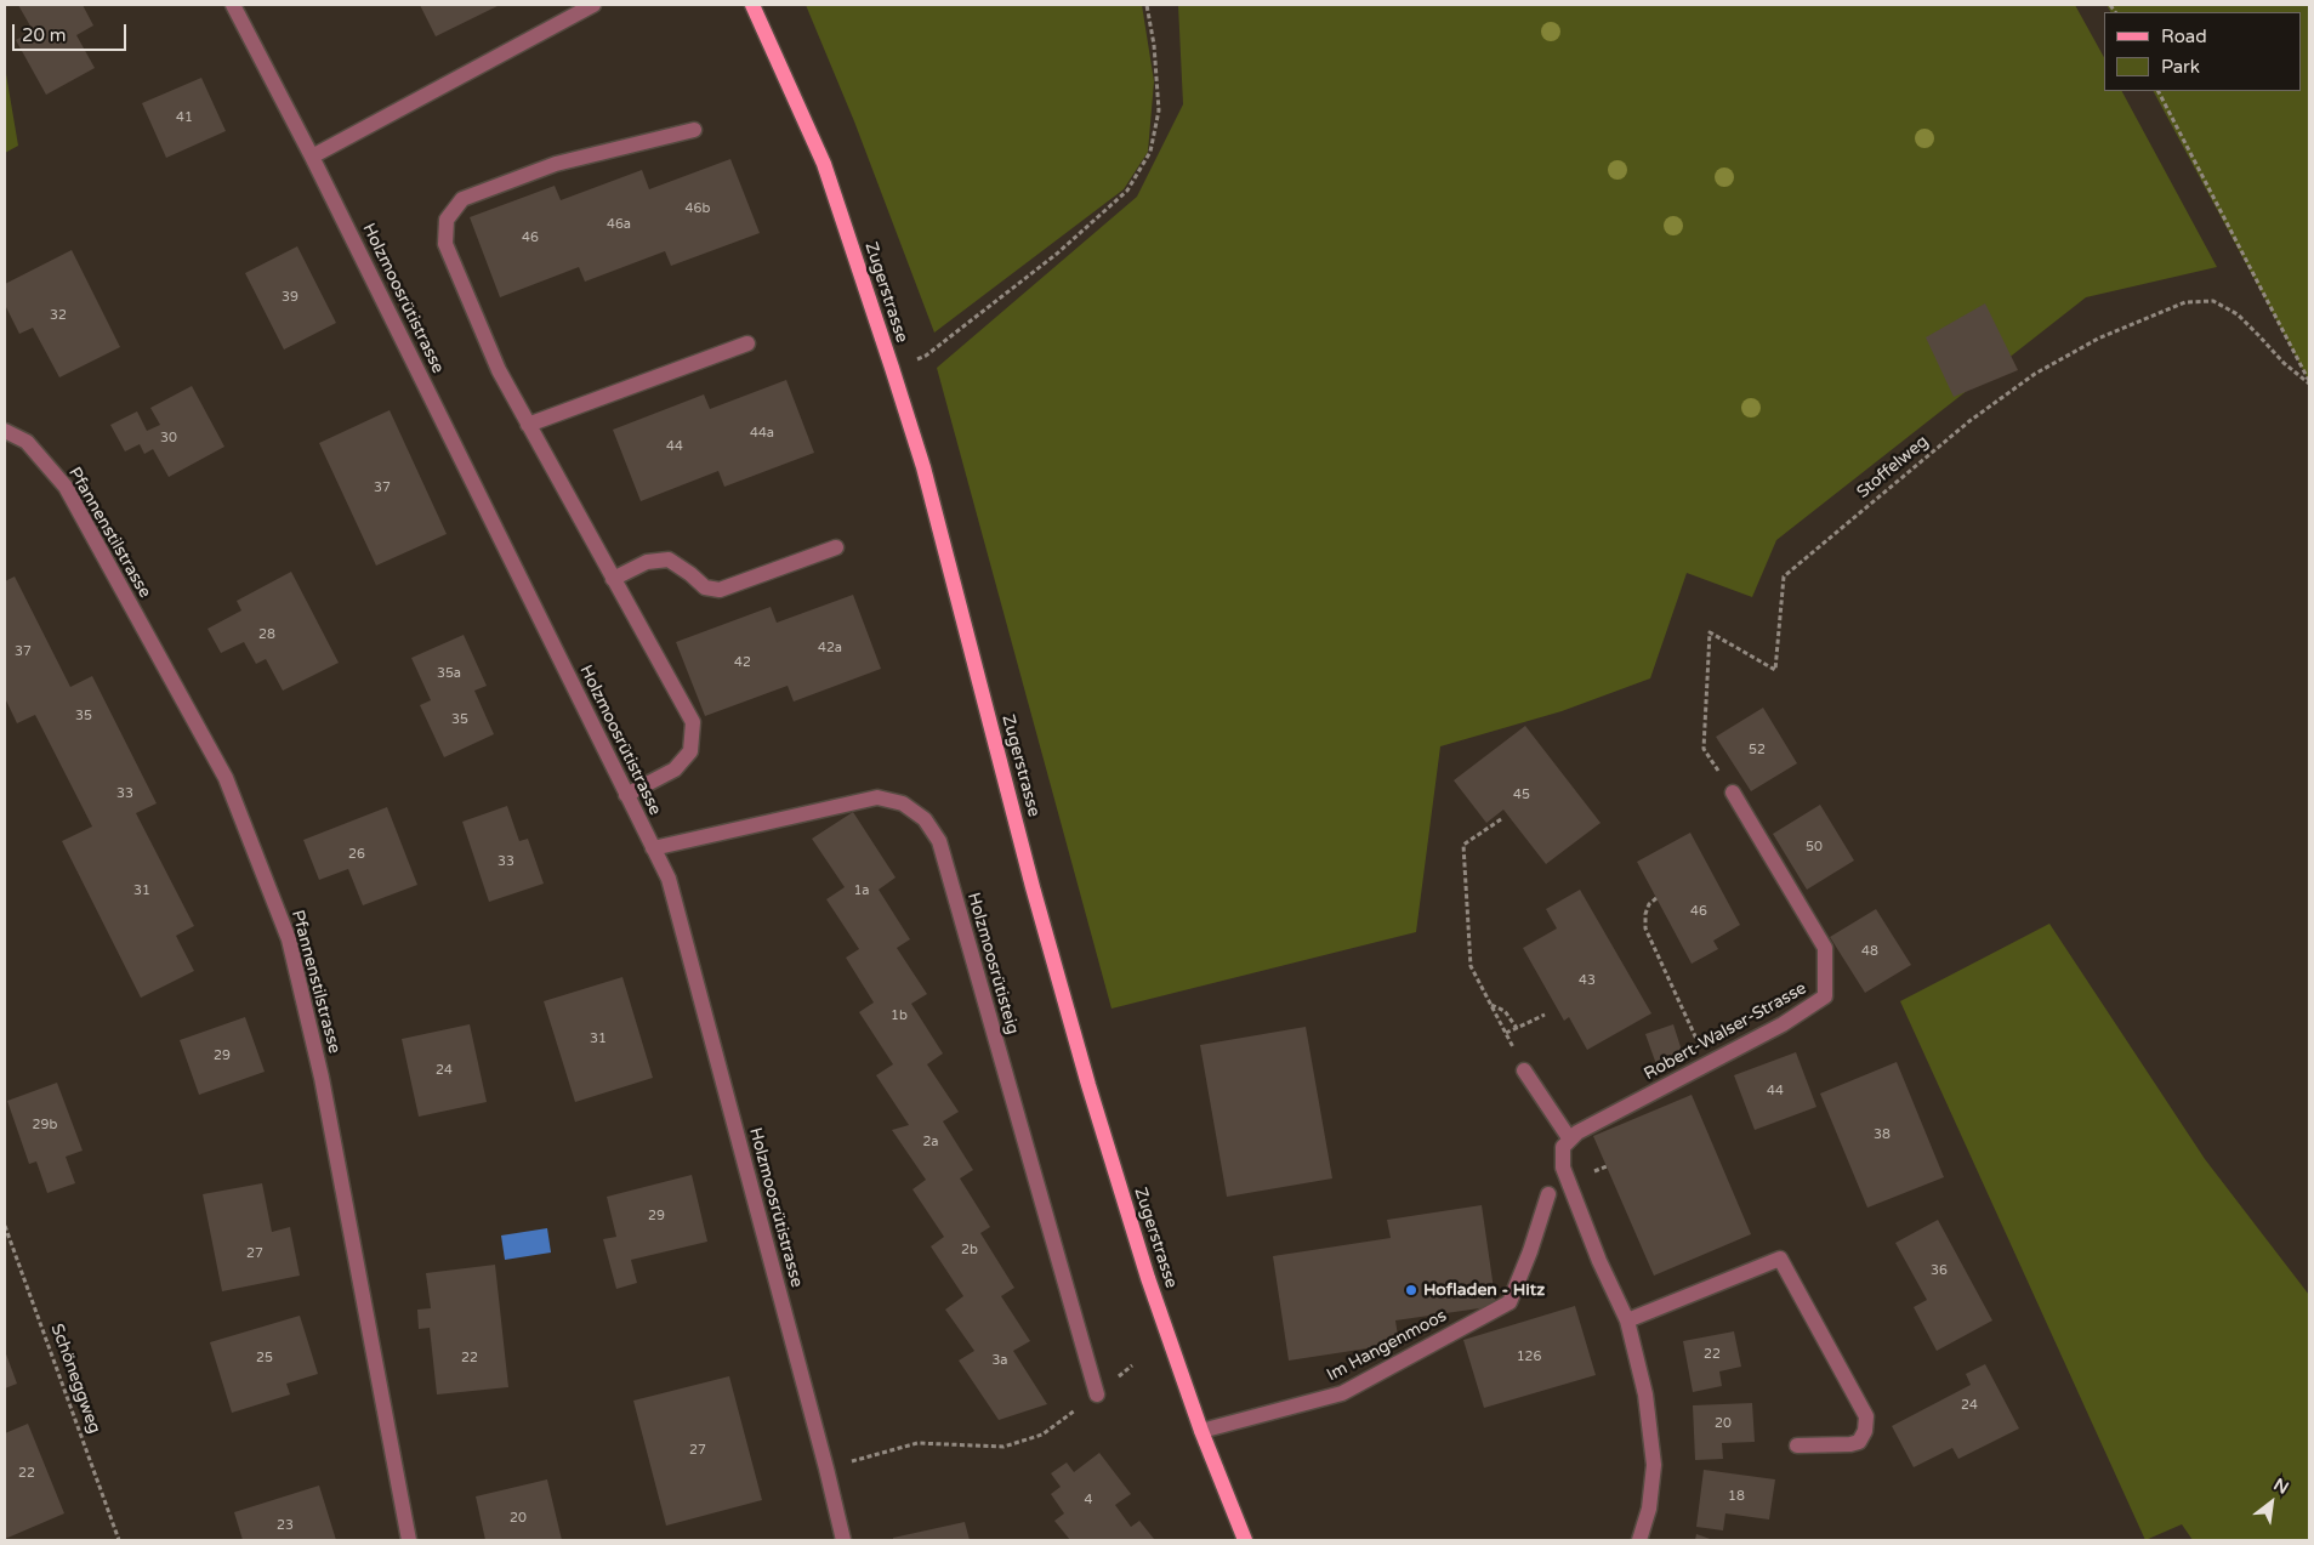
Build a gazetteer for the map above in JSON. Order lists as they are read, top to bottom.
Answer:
{
  "streets": {
    "main road": ["Zugerstrasse"],
    "street": [
      "Holzmoosrütistrasse",
      "Pfannenstilstrasse",
      "Holzmoosrütisteig",
      "Robert-Walser-Strasse",
      "Im Hangenmoos"
    ],
    "path": ["Stoffelweg", "Schöneggweg"]
  },
  "crossings": [
    ["Zugerstrasse", "Im Hangenmoos"],
    ["Holzmoosrütistrasse", "Holzmoosrütisteig"],
    ["Stoffelweg", "Robert-Walser-Strasse"]
  ],
  "places": ["Hofladen - Hitz"],
  "house_numbers": [
    "41",
    "46b",
    "46a",
    "46",
    "39",
    "32",
    "44a",
    "30",
    "44",
    "37",
    "28",
    "42a",
    "37",
    "42",
    "35a",
    "35",
    "35",
    "52",
    "33",
    "45",
    "50",
    "26",
    "33",
    "31",
    "1a",
    "46",
    "48",
    "43",
    "1b",
    "31",
    "29",
    "24",
    "44",
    "29b",
    "38",
    "2a",
    "29",
    "2b",
    "27",
    "36",
    "22",
    "126",
    "25",
    "22",
    "3a",
    "24",
    "20",
    "27",
    "22",
    "18",
    "4",
    "20",
    "23"
  ],
  "legend": ["Road", "Park"],
  "scale_bar": "20 m",
  "north": "top right"
}
